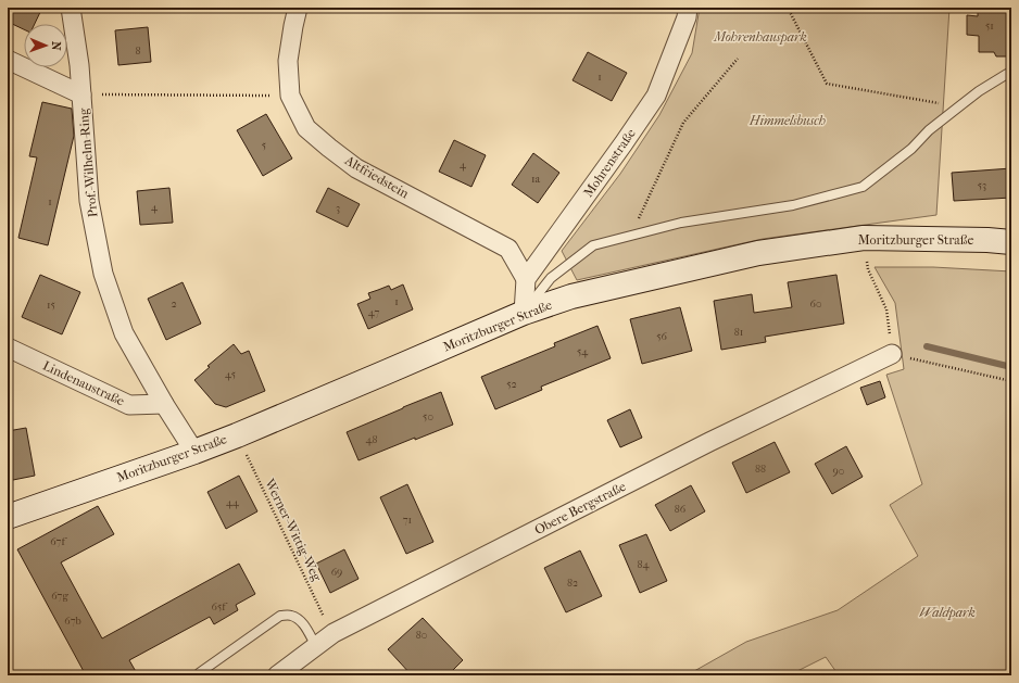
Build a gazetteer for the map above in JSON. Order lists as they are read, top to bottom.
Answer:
{
  "streets": {
    "street": [
      "Prof.-Wilhelm-Ring",
      "Mohrenstraße",
      "Altfriedstein",
      "Moritzburger Straße",
      "Lindenaustraße",
      "Obere Bergstraße"
    ],
    "path": ["Werner-Wittig-Weg"]
  },
  "crossings": [
    ["Prof.-Wilhelm-Ring", "Moritzburger Straße"],
    ["Prof.-Wilhelm-Ring", "Lindenaustraße"],
    ["Mohrenstraße", "Altfriedstein"],
    ["Moritzburger Straße", "Werner-Wittig-Weg"],
    ["Obere Bergstraße", "Werner-Wittig-Weg"]
  ],
  "parks": ["Mohrenhauspark", "Himmelsbusch", "Waldpark"],
  "house_numbers": [
    "51",
    "8",
    "1",
    "5",
    "4",
    "1a",
    "53",
    "1",
    "4",
    "3",
    "1",
    "2",
    "60",
    "15",
    "47",
    "81",
    "56",
    "54",
    "45",
    "52",
    "50",
    "48",
    "88",
    "90",
    "44",
    "86",
    "71",
    "67f",
    "84",
    "69",
    "82",
    "67g",
    "65f",
    "67b",
    "80"
  ],
  "north": "right"
}
